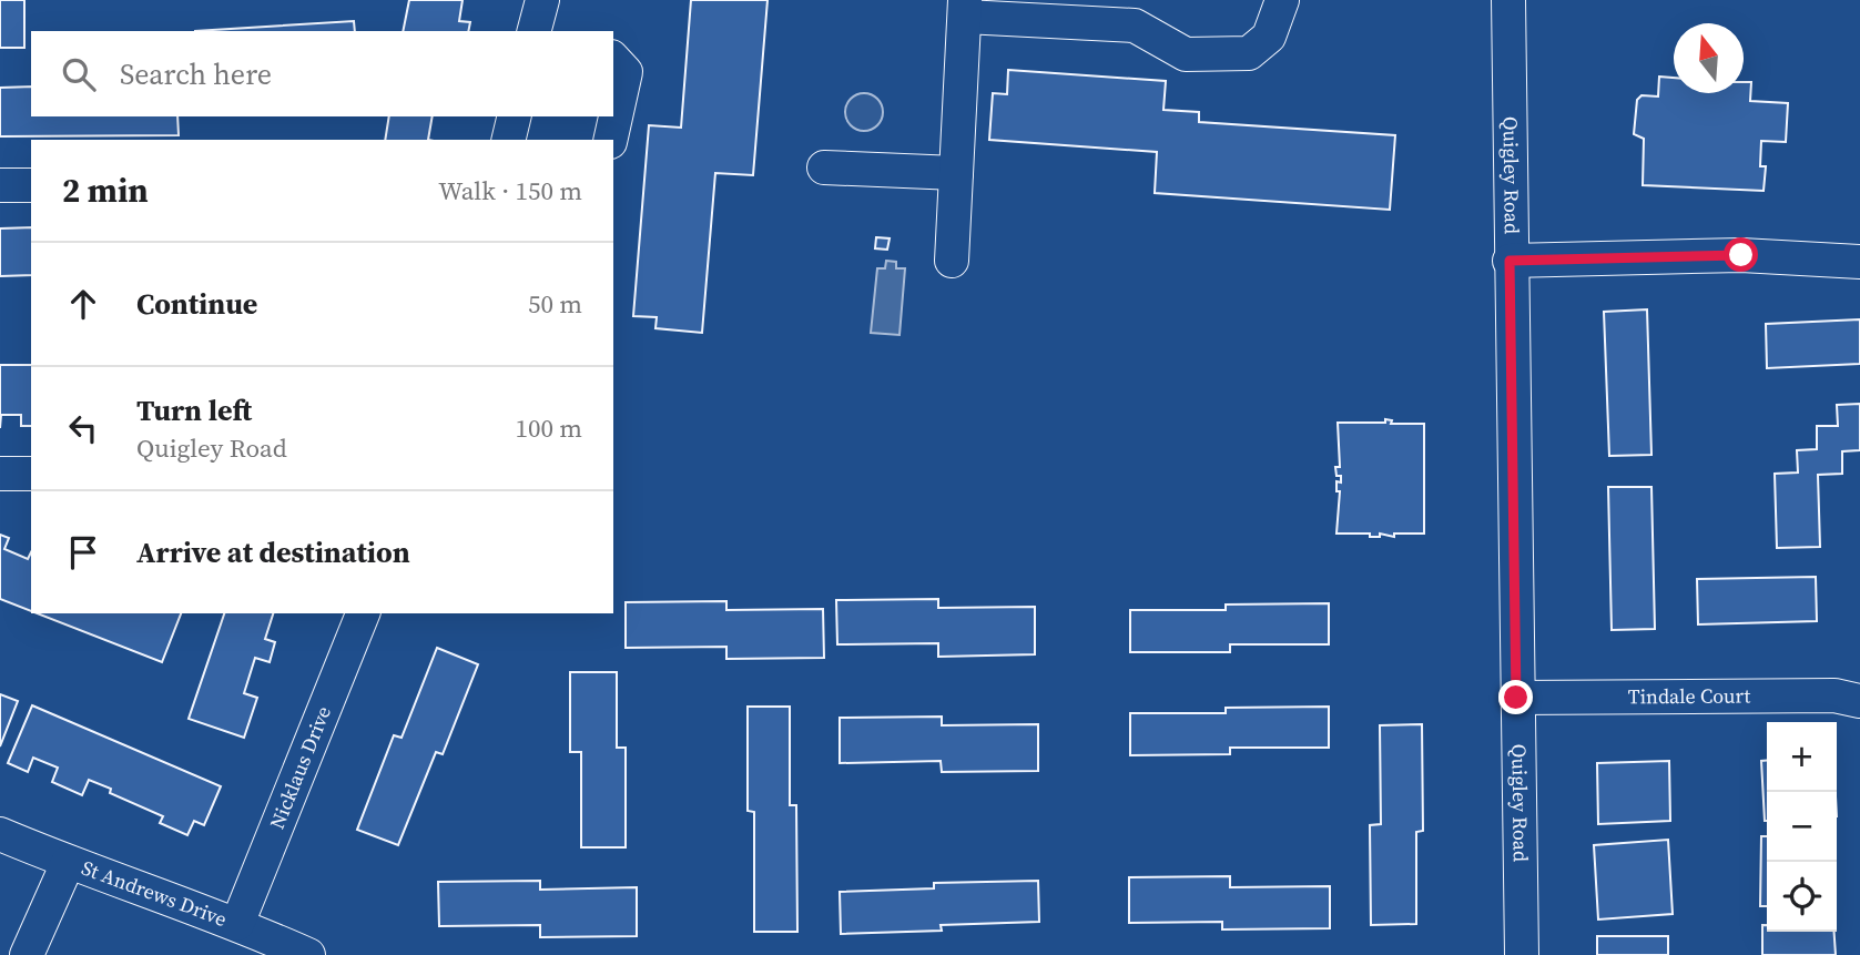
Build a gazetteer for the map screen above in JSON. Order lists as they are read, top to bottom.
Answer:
{
  "streets": {
    "street": [
      "Quigley Road",
      "Tindale Court",
      "Nicklaus Drive",
      "St Andrews Drive"
    ]
  },
  "crossings": [
    ["Quigley Road", "Tindale Court"],
    ["Nicklaus Drive", "St Andrews Drive"]
  ],
  "north": "top",
  "page": {
    "search": "Search here",
    "heading": ["2 min", "Walk · 150 m"],
    "list": [
      ["Continue", "50 m"],
      ["Turn left", "Quigley Road", "100 m"],
      "Arrive at destination"
    ],
    "map_buttons": ["+", "−"]
  }
}
